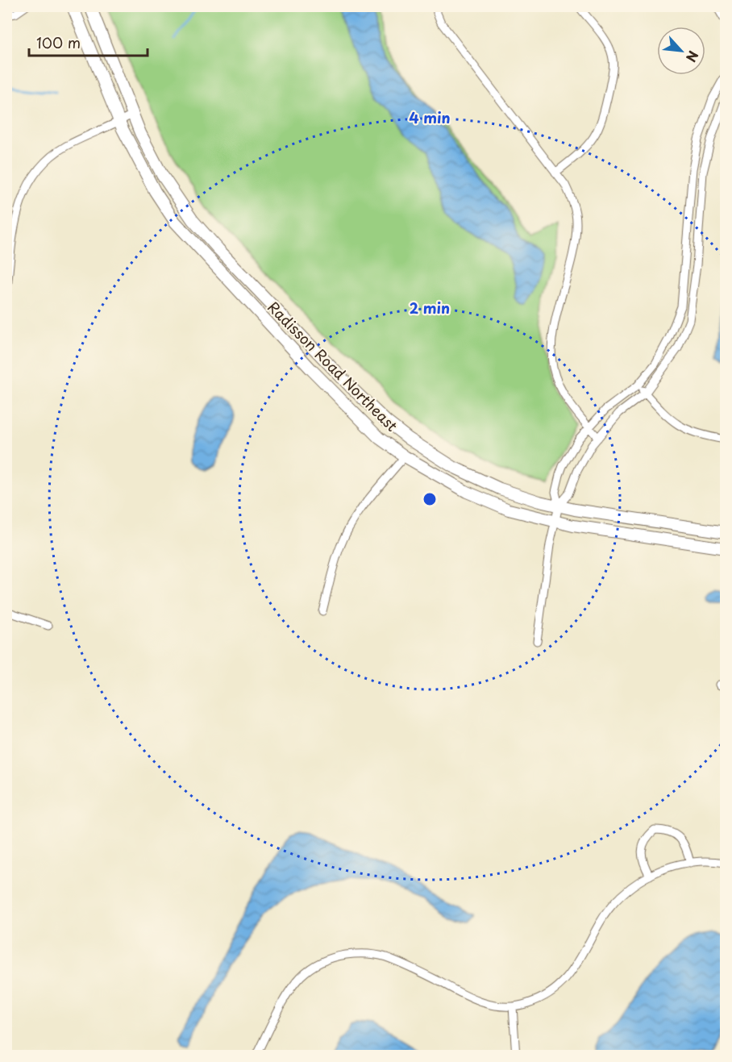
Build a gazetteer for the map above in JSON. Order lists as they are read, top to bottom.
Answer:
{
  "streets": {
    "main road": ["Radisson Road Northeast"]
  },
  "scale_bar": "100 m",
  "north": "bottom right",
  "rings": ["4 min", "2 min"]
}
